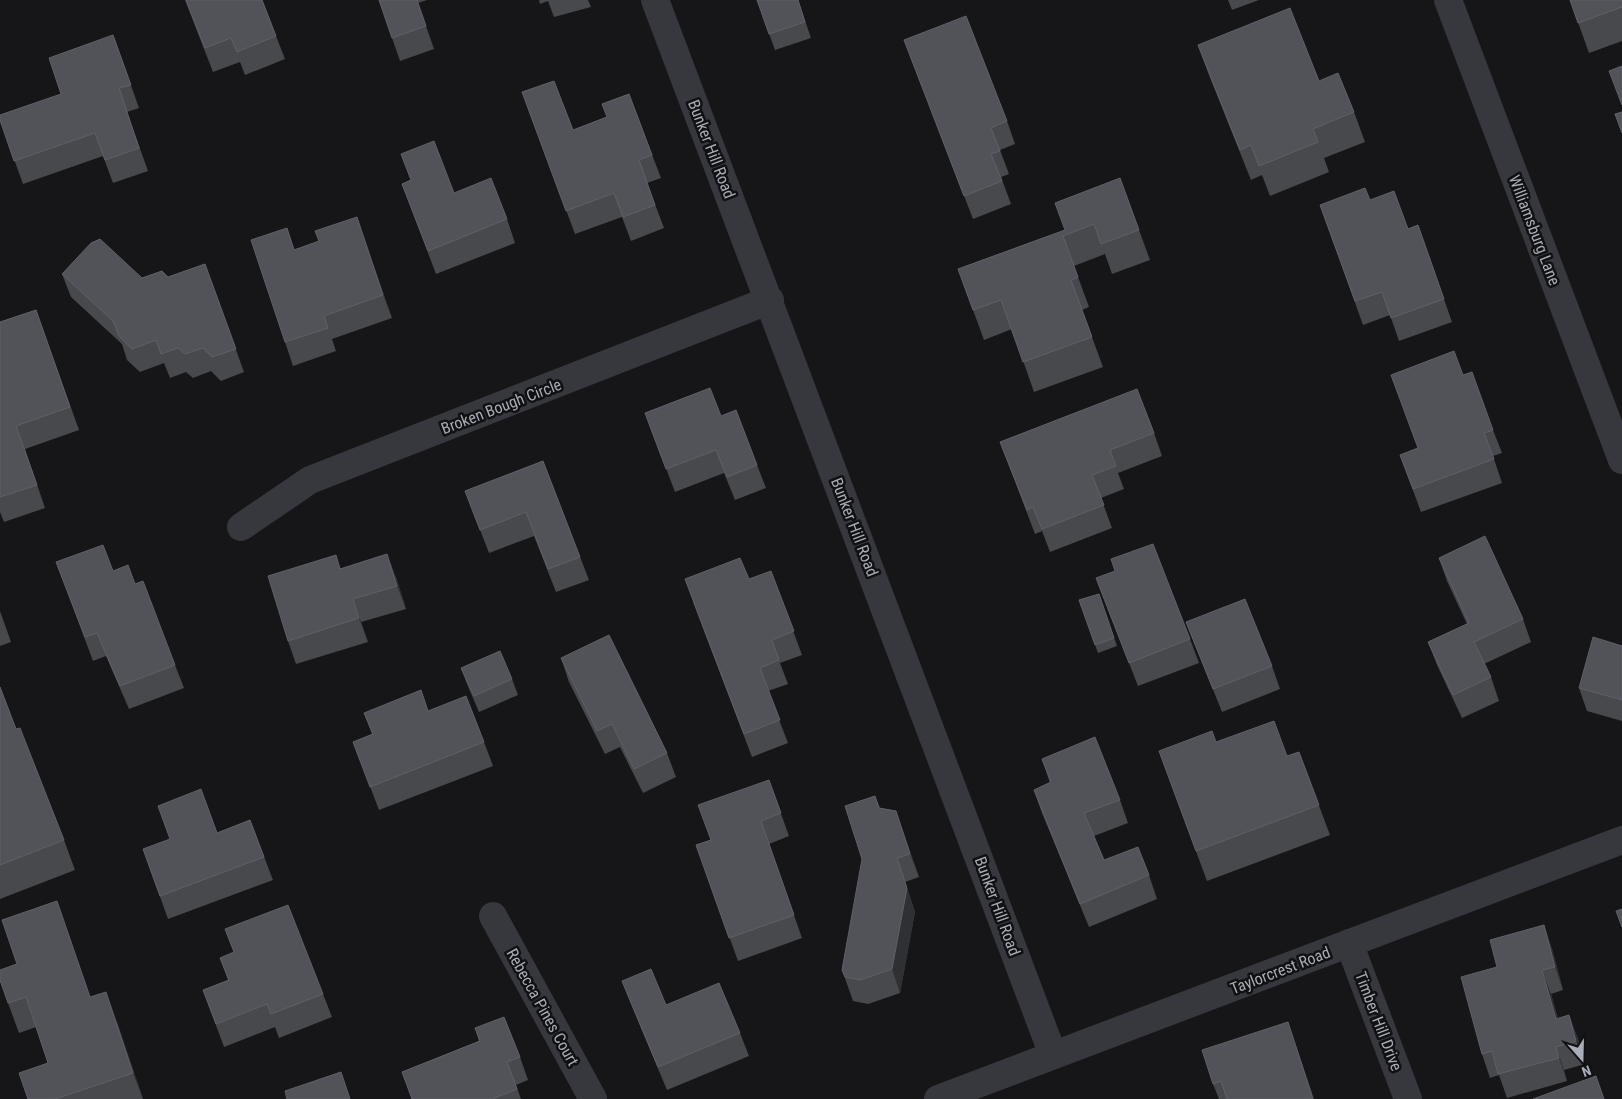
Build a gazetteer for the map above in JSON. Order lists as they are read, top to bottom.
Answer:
{
  "streets": {
    "street": [
      "Bunker Hill Road",
      "Williamsburg Lane",
      "Broken Bough Circle",
      "Taylorcrest Road",
      "Rebecca Pines Court",
      "Timber Hill Drive"
    ]
  },
  "crossings": [
    ["Bunker Hill Road", "Broken Bough Circle"],
    ["Bunker Hill Road", "Taylorcrest Road"],
    ["Taylorcrest Road", "Timber Hill Drive"]
  ],
  "north": "bottom"
}
